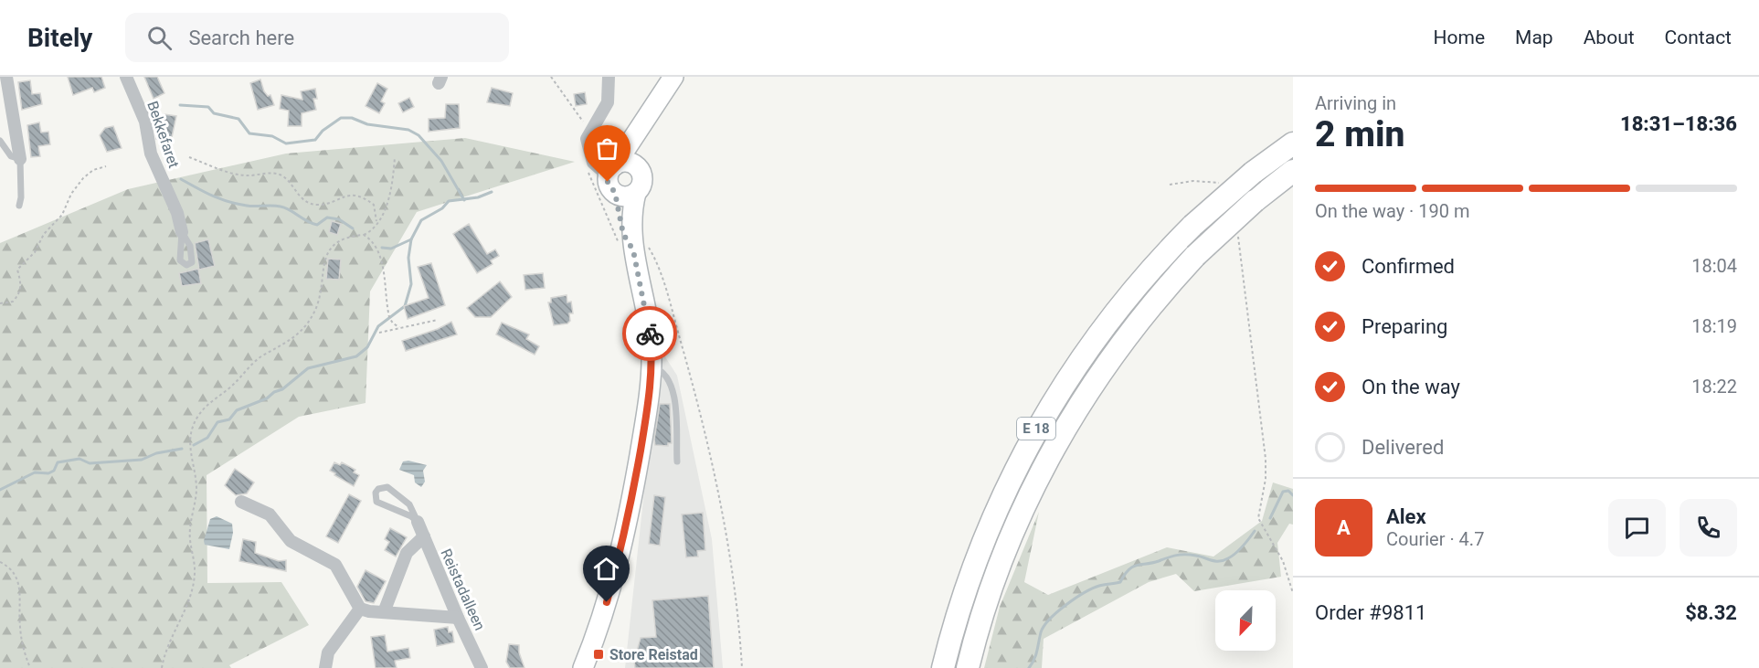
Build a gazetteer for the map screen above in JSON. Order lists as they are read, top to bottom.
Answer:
{
  "streets": {
    "highway": ["E 18"],
    "street": ["Bekkefaret", "Reistadalleen"]
  },
  "places": {
    "transit": ["Store Reistad"]
  },
  "north": "bottom left",
  "page": {
    "header": "Bitely",
    "search": "Search here",
    "nav": [
      "Home",
      "Map",
      "About",
      "Contact"
    ],
    "heading": ["2 min", "Arriving in", "18:31–18:36"],
    "panel": [
      "Alex",
      "Courier · 4.7",
      "Order #9811",
      "$8.32"
    ],
    "bar": "On the way · 190 m",
    "list": [
      ["Confirmed", "18:04"],
      ["Preparing", "18:19"],
      ["On the way", "18:22"],
      "Delivered"
    ],
    "round": "A"
  }
}
